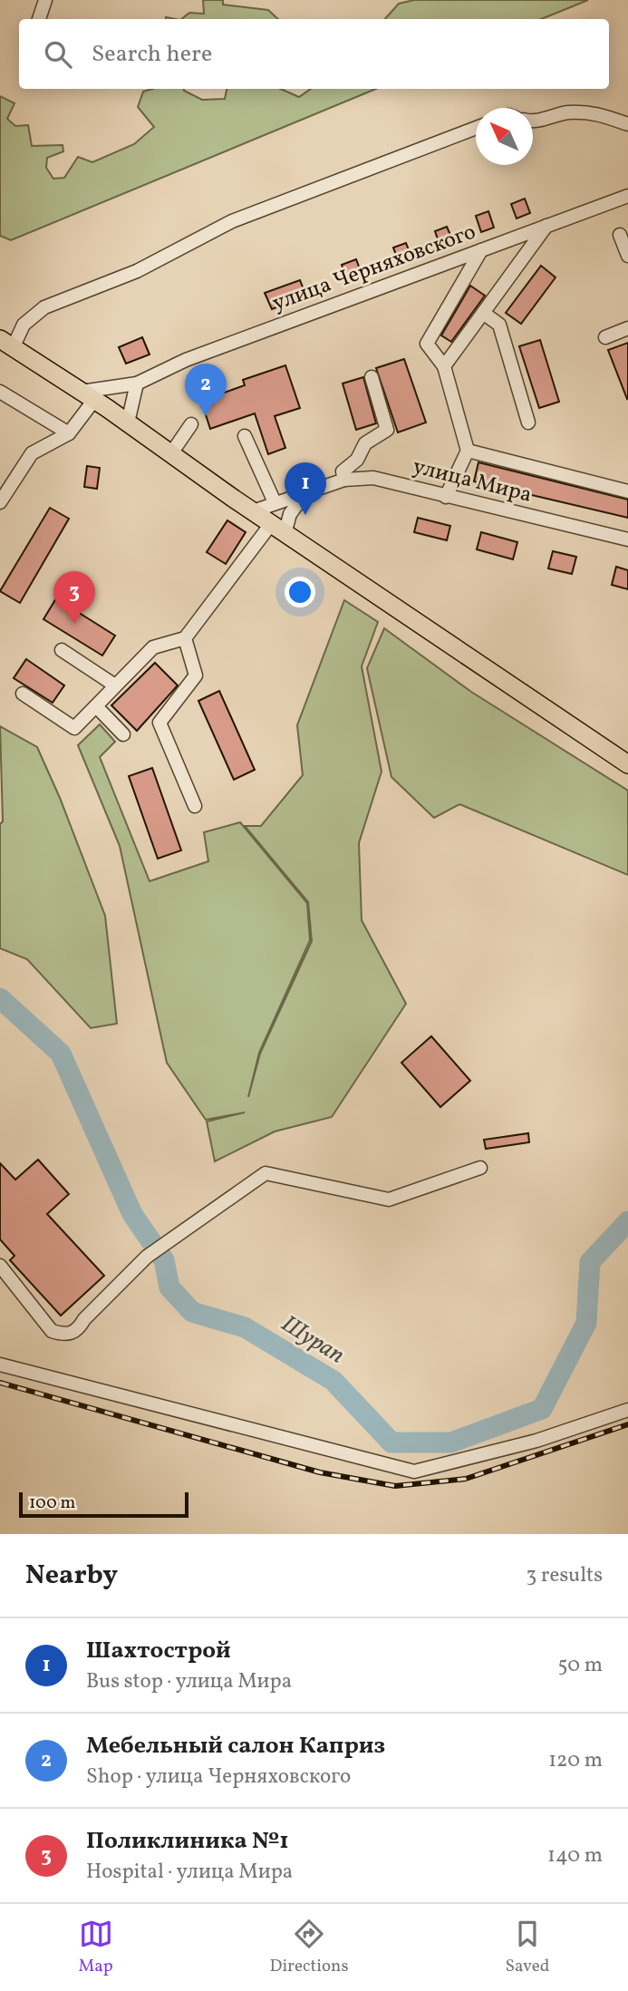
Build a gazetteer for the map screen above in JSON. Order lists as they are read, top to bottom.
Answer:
{
  "streets": {
    "street": ["улица Черняховского", "улица Мира"]
  },
  "water": ["Шурап"],
  "scale_bar": "100 m",
  "north": "top left",
  "page": {
    "search": "Search here",
    "pins": ["2", "1", "3"],
    "scale": "100 m",
    "heading": ["Nearby", "3 results"],
    "list": [
      {
        "mark": "1",
        "name": "Шахтострой",
        "note": "Bus stop · улица Мира",
        "value": "50 m"
      },
      {
        "mark": "2",
        "name": "Мебельный салон Каприз",
        "note": "Shop · улица Черняховского",
        "value": "120 m"
      },
      {
        "mark": "3",
        "name": "Поликлиника №1",
        "note": "Hospital · улица Мира",
        "value": "140 m"
      }
    ],
    "nav": ["Map", "Directions", "Saved"]
  }
}
